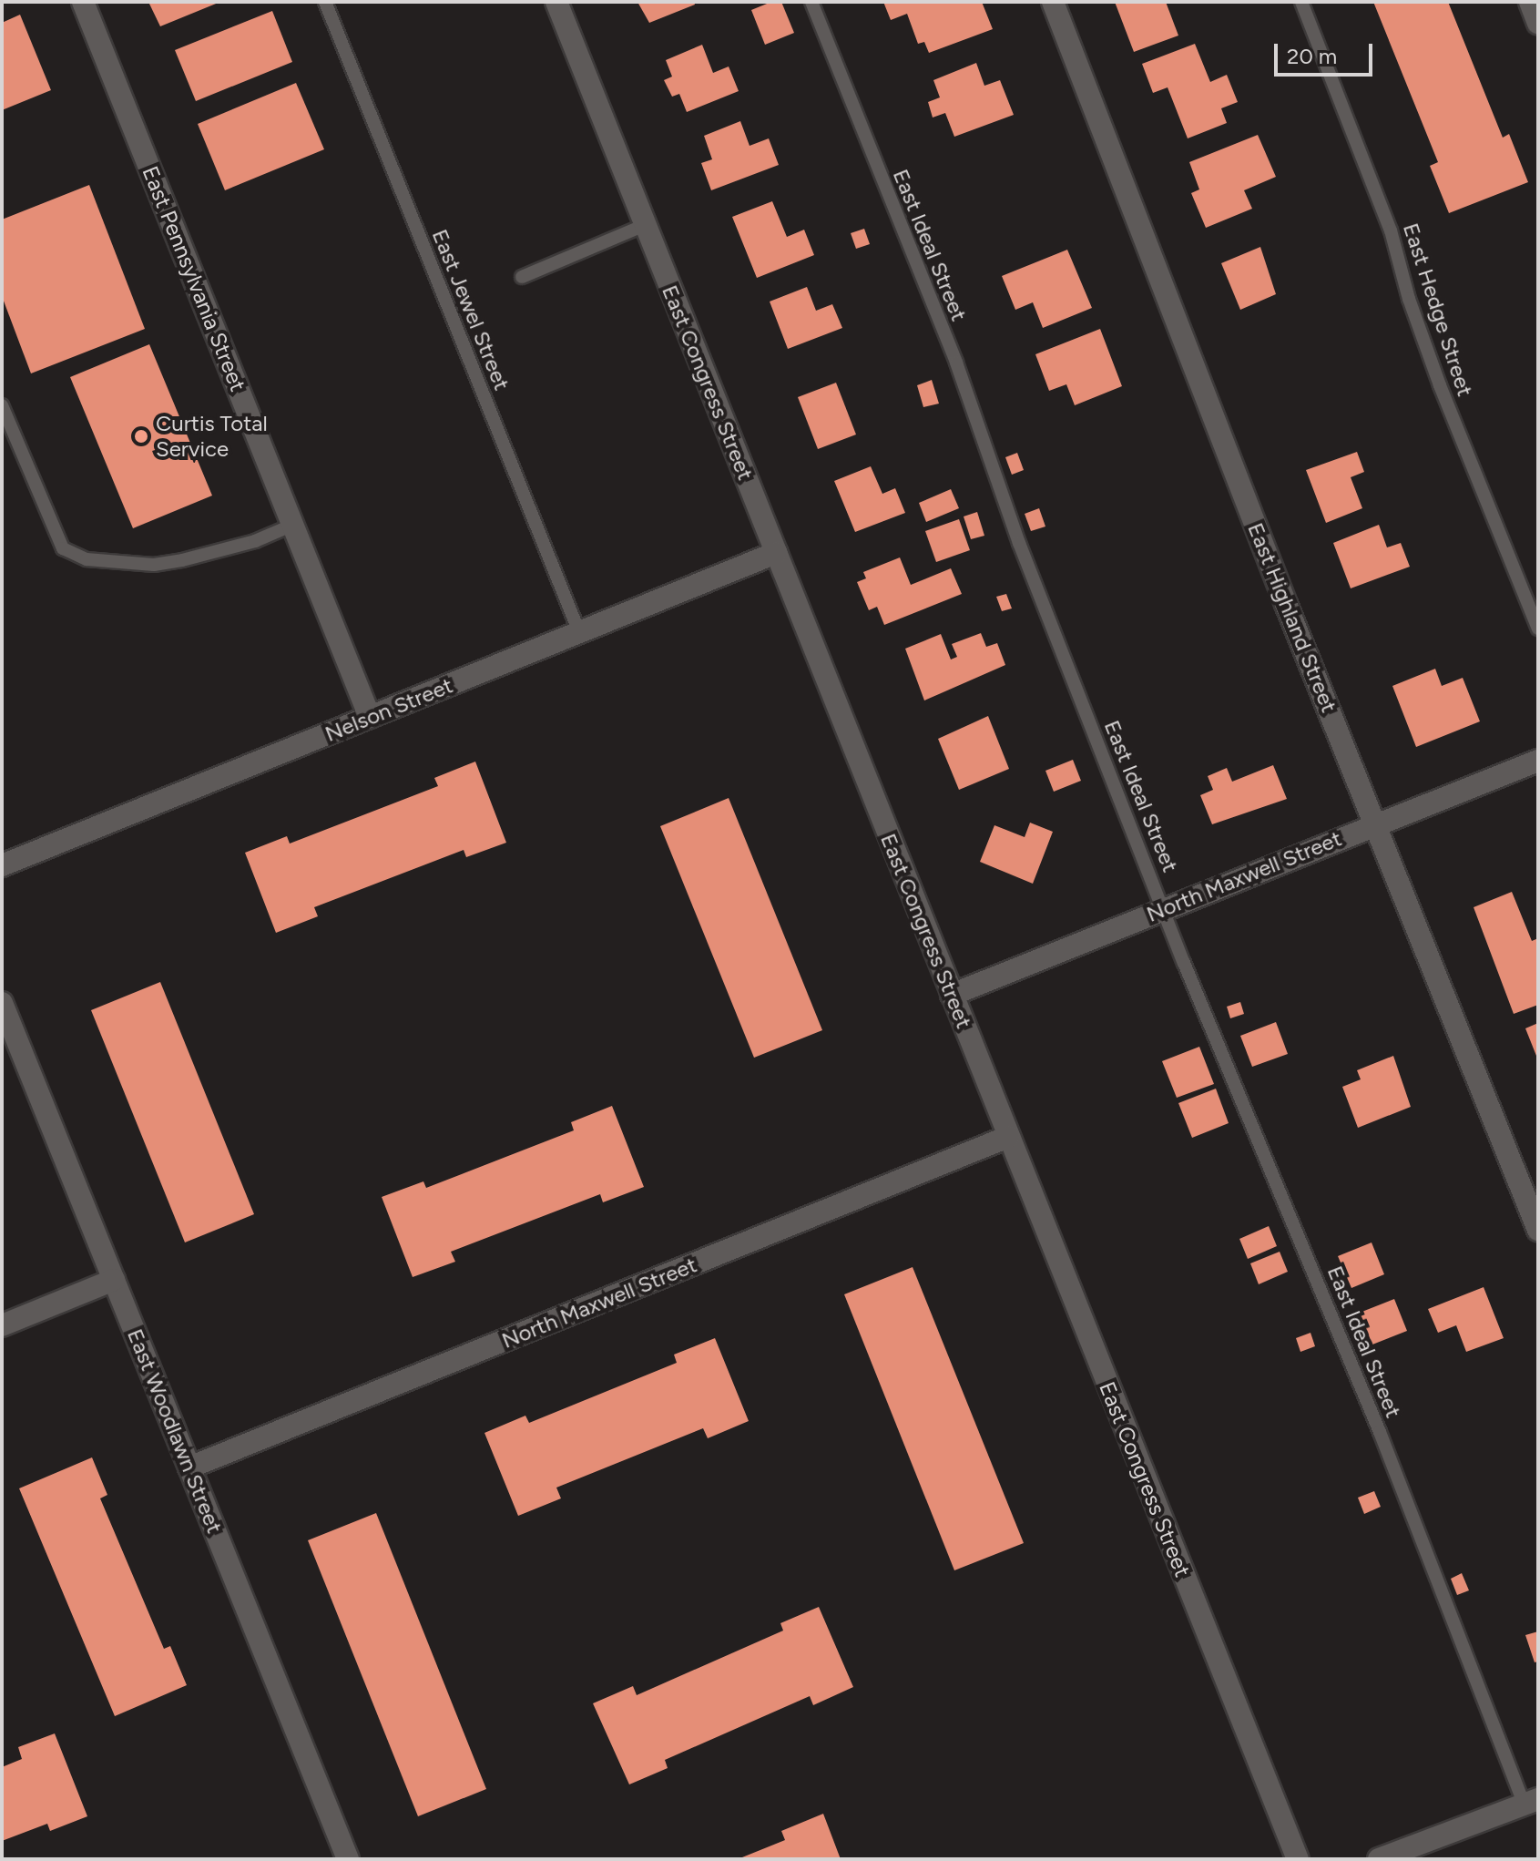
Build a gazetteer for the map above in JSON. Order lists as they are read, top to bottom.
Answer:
{
  "streets": {
    "street": [
      "East Pennsylvania Street",
      "East Congress Street",
      "East Highland Street",
      "Nelson Street",
      "North Maxwell Street",
      "East Woodlawn Street"
    ],
    "lane": ["East Ideal Street", "East Jewel Street", "East Hedge Street"]
  },
  "crossings": [
    ["East Ideal Street", "North Maxwell Street"],
    ["East Pennsylvania Street", "Nelson Street"],
    ["East Jewel Street", "Nelson Street"],
    ["East Congress Street", "Nelson Street"],
    ["East Congress Street", "North Maxwell Street"],
    ["East Highland Street", "North Maxwell Street"],
    ["North Maxwell Street", "East Woodlawn Street"]
  ],
  "places": ["Curtis Total Service"],
  "scale_bar": "20 m"
}
